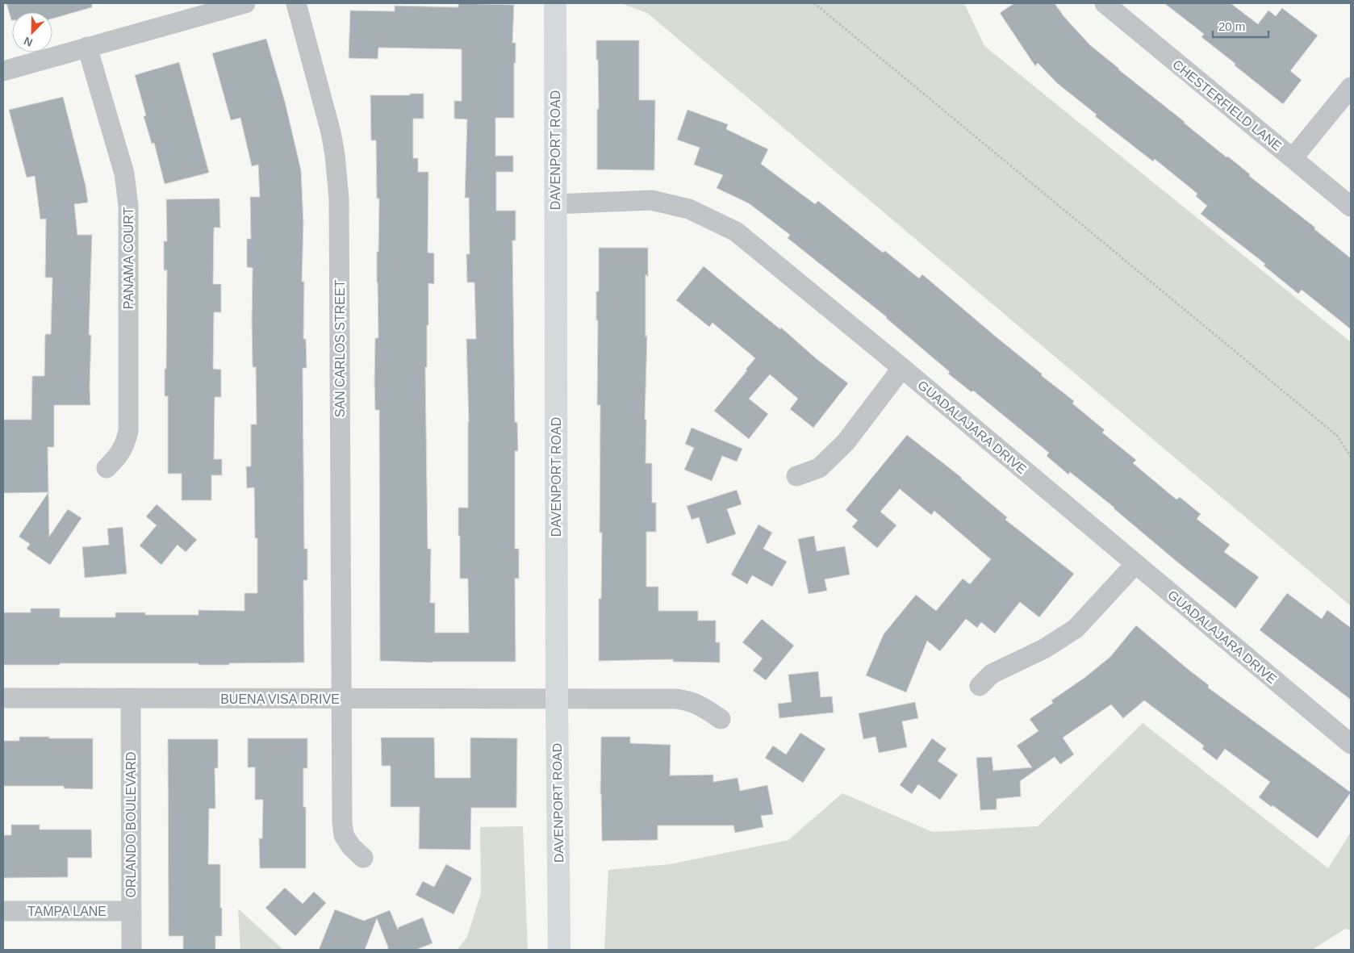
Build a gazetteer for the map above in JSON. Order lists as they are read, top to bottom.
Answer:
{
  "streets": {
    "street": [
      "CHESTERFIELD LANE",
      "DAVENPORT ROAD",
      "PANAMA COURT",
      "SAN CARLOS STREET",
      "GUADALAJARA DRIVE",
      "BUENA VISA DRIVE",
      "ORLANDO BOULEVARD",
      "TAMPA LANE"
    ]
  },
  "crossings": [
    ["DAVENPORT ROAD", "GUADALAJARA DRIVE"],
    ["DAVENPORT ROAD", "BUENA VISA DRIVE"],
    ["SAN CARLOS STREET", "BUENA VISA DRIVE"],
    ["BUENA VISA DRIVE", "ORLANDO BOULEVARD"],
    ["ORLANDO BOULEVARD", "TAMPA LANE"]
  ],
  "scale_bar": "20 m",
  "north": "bottom left"
}
